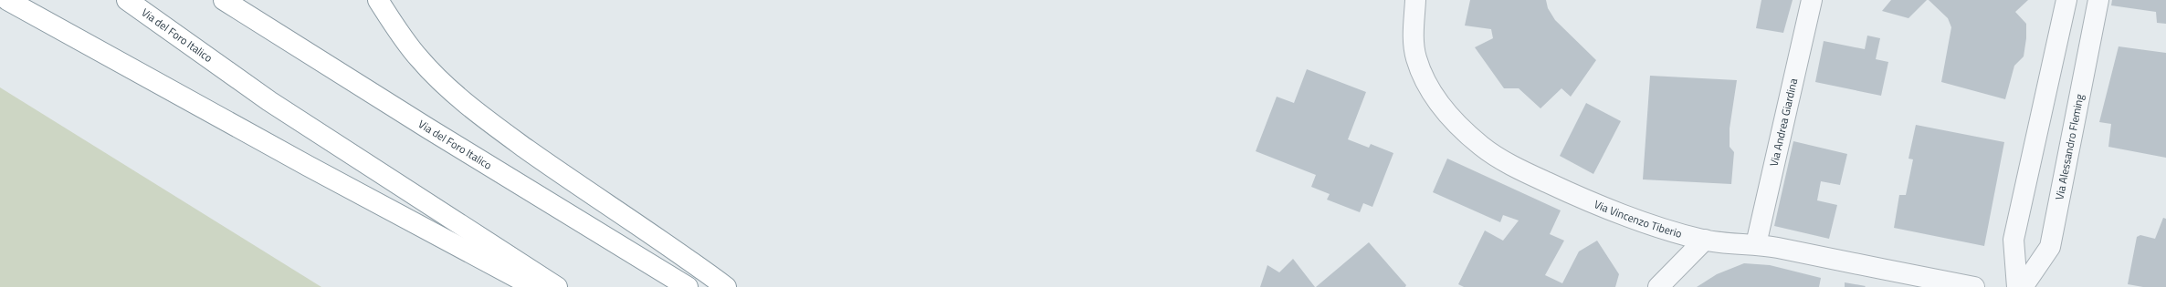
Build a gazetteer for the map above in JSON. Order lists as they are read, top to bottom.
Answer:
{
  "streets": {
    "highway": ["Via del Foro Italico"],
    "street": ["Via Andrea Giardina", "Via Alessandro Fleming", "Via Vincenzo Tiberio"]
  },
  "crossings": [
    ["Via Andrea Giardina", "Via Vincenzo Tiberio"]
  ]
}
